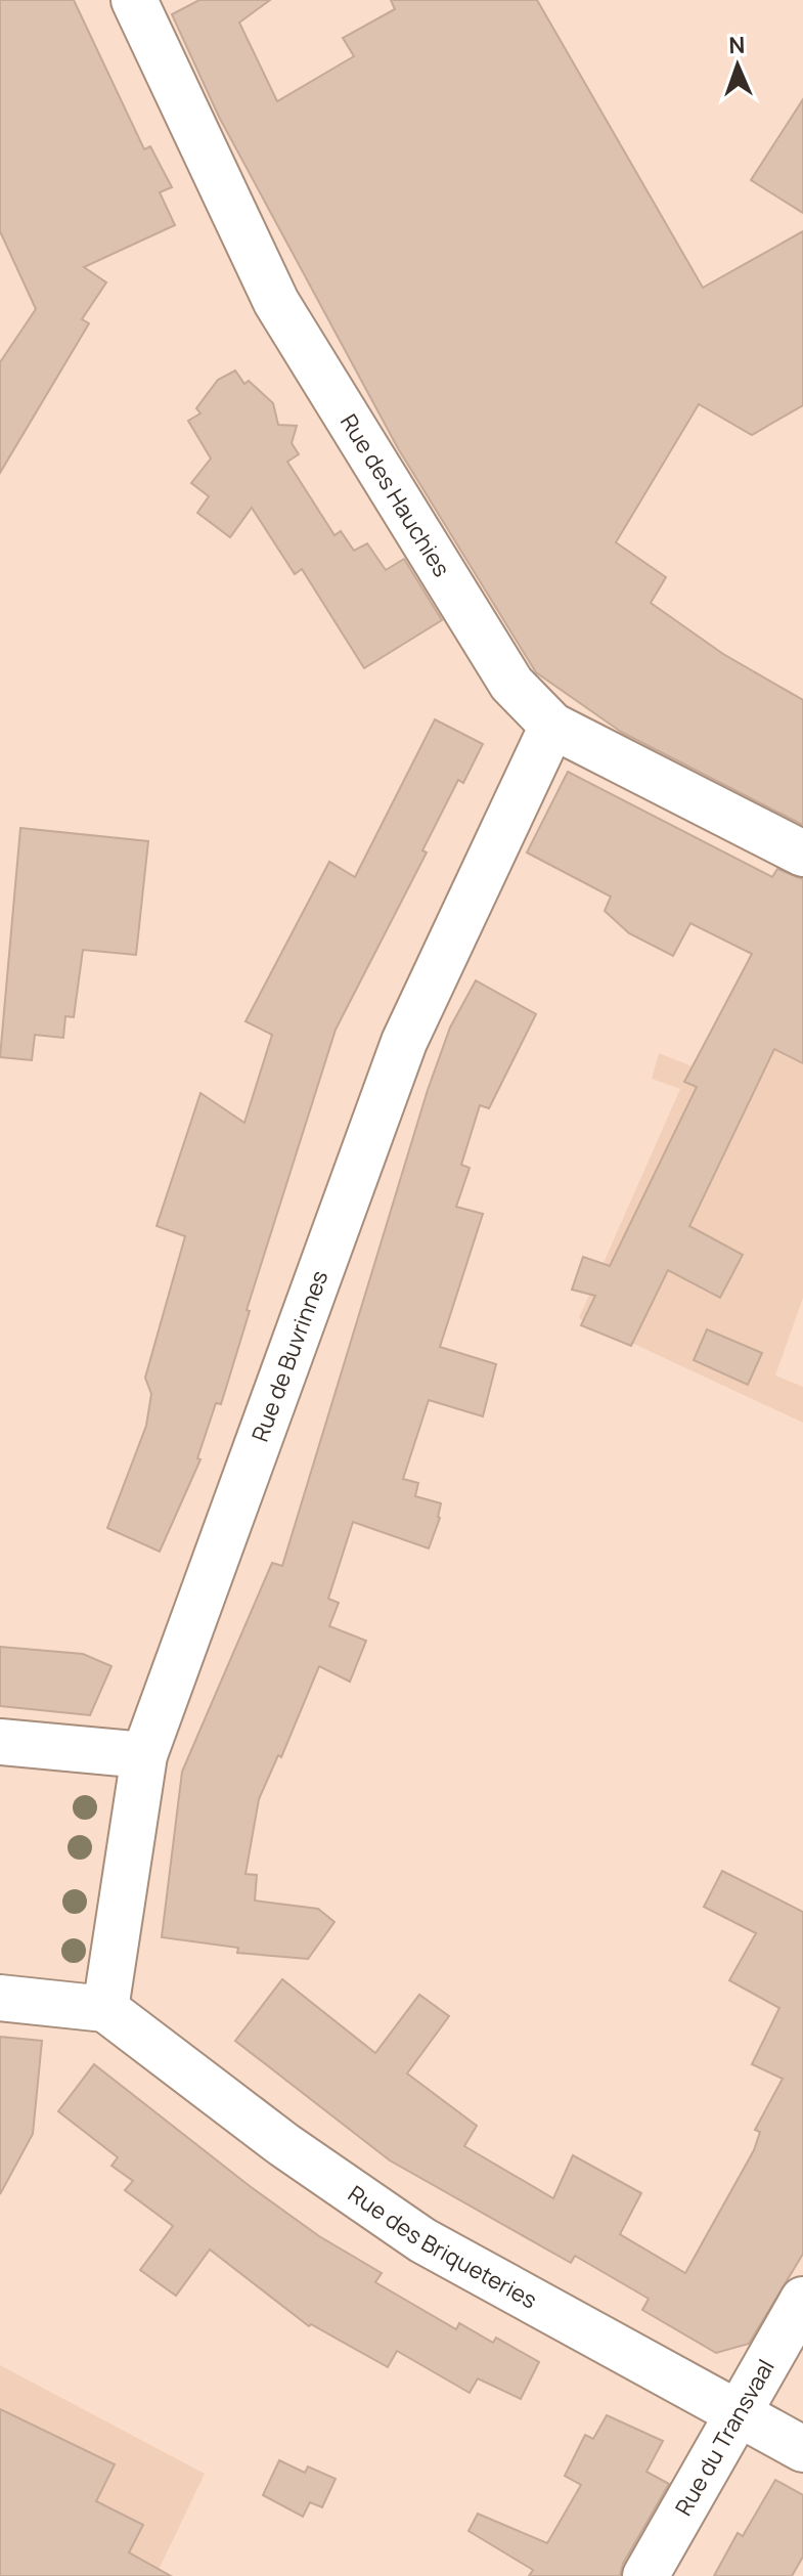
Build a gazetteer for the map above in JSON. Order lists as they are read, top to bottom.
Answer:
{
  "streets": {
    "street": [
      "Rue des Hauchies",
      "Rue de Buvrinnes",
      "Rue des Briqueteries",
      "Rue du Transvaal"
    ]
  },
  "crossings": [
    ["Rue des Hauchies", "Rue de Buvrinnes"],
    ["Rue de Buvrinnes", "Rue des Briqueteries"],
    ["Rue des Briqueteries", "Rue du Transvaal"]
  ],
  "north": "top"
}
